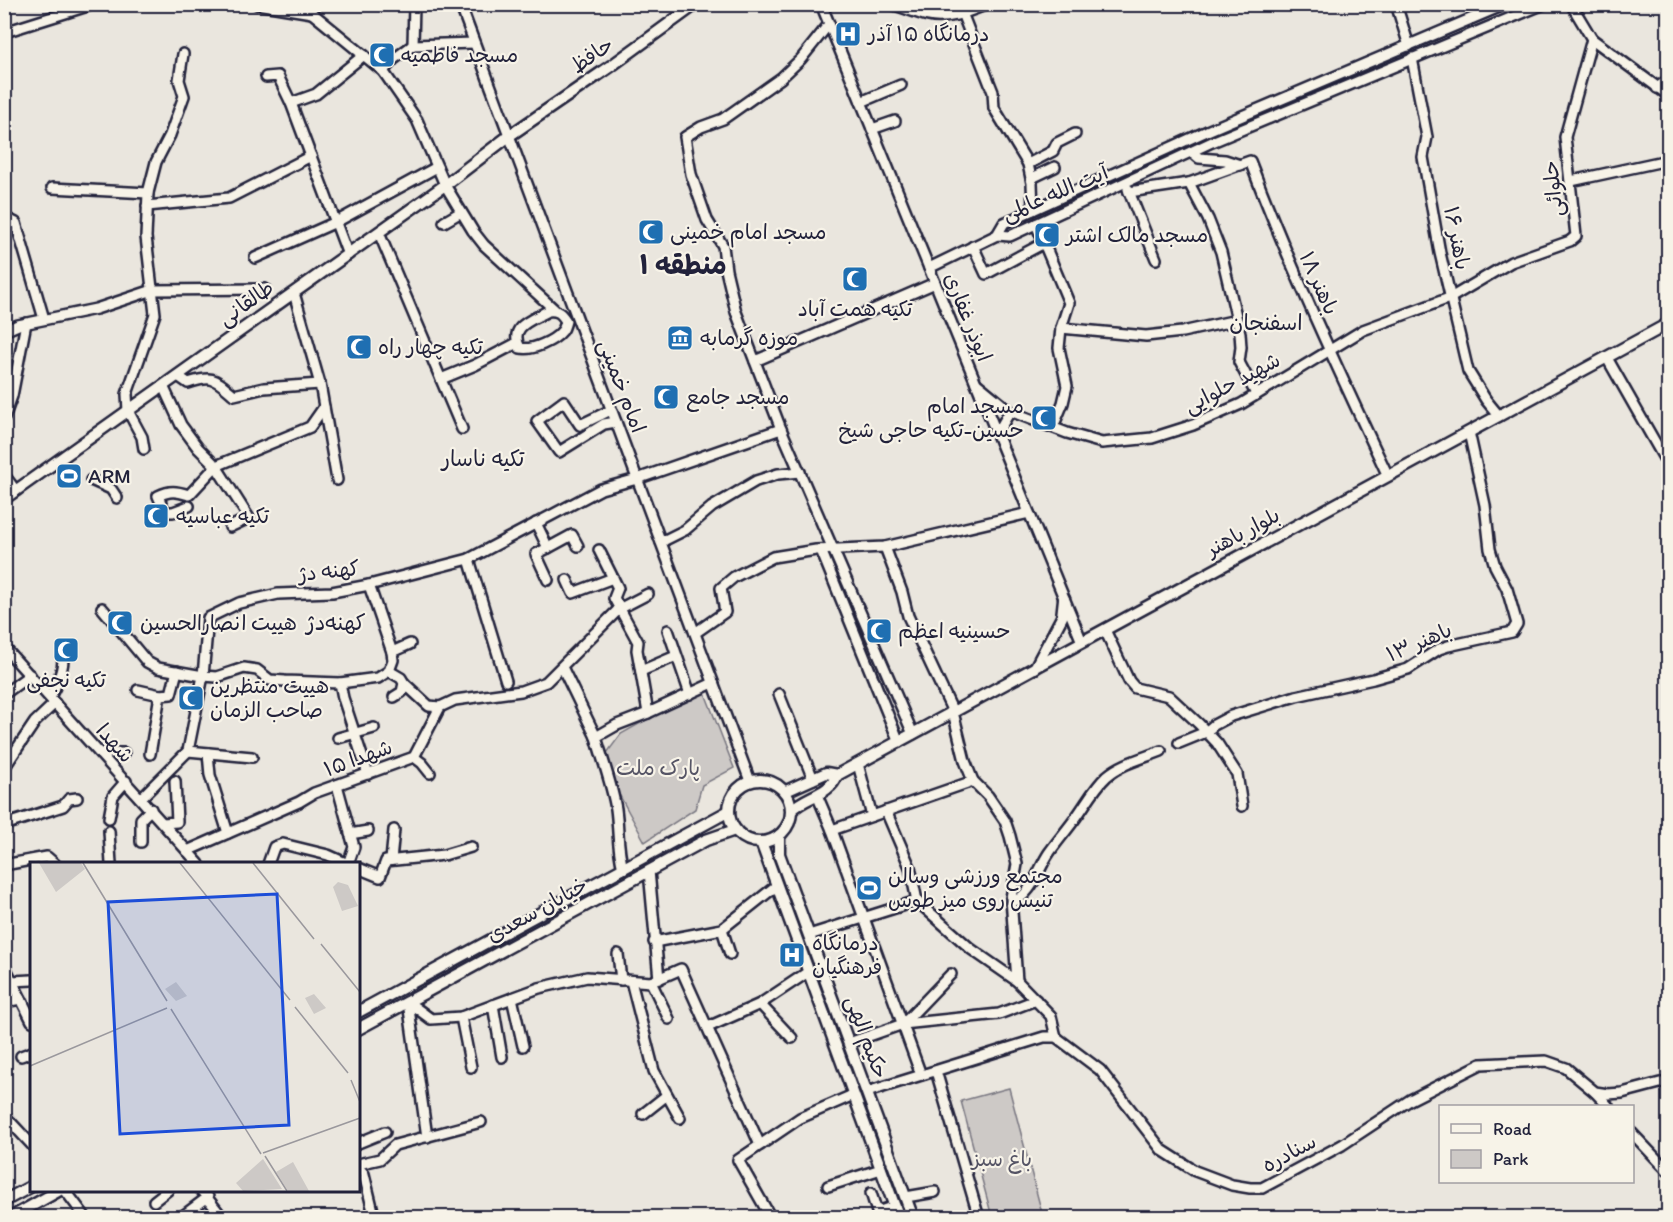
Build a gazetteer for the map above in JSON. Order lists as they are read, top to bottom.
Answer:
{
  "streets": {
    "main road": [
      "حافظ",
      "طالقانی",
      "بلوار باهنر",
      "خیابان سعدی",
      "حکیم الهی"
    ],
    "street": [
      "حلوائی",
      "آیت الله عالمی",
      "باهنر ۱۶",
      "باهنر ۱۸",
      "ابوذر غفاری",
      "شهید حلوایی",
      "امام خمینی",
      "کهنه دژ",
      "باهنر ۱۳",
      "شهدا",
      "شهدا ۱۵",
      "سنادره"
    ]
  },
  "crossings": [
    ["حافظ", "طالقانی"],
    ["حافظ", "امام خمینی"],
    ["حلوائی", "باهنر ۱۶"],
    ["حلوائی", "شهید حلوایی"],
    ["آیت الله عالمی", "باهنر ۱۶"],
    ["باهنر ۱۶", "شهید حلوایی"],
    ["باهنر ۱۶", "بلوار باهنر"],
    ["باهنر ۱۸", "شهید حلوایی"],
    ["باهنر ۱۸", "بلوار باهنر"],
    ["طالقانی", "امام خمینی"],
    ["ابوذر غفاری", "شهید حلوایی"],
    ["ابوذر غفاری", "بلوار باهنر"],
    ["امام خمینی", "کهنه دژ"],
    ["امام خمینی", "خیابان سعدی"],
    ["امام خمینی", "حکیم الهی"],
    ["بلوار باهنر", "باهنر ۱۳"],
    ["شهدا", "شهدا ۱۵"],
    ["خیابان سعدی", "حکیم الهی"]
  ],
  "districts": [
    "منطقه ۱",
    "اسفنجان",
    "تکیه ناسار",
    "کهنه‌دژ"
  ],
  "parks": ["پارک ملت", "باغ سبز"],
  "places": {
    "hospital": ["درمانگاه ۱۵ آذر", "درمانگاه فرهنگیان"],
    "mosque": [
      "مسجد فاطمیه",
      "مسجد امام خمینی",
      "مسجد مالک اشتر",
      "تکیه همت آباد",
      "تکیه چهار راه",
      "مسجد جامع",
      "مسجد امام حسین-تکیه حاجی شیخ",
      "تکیه عباسیه",
      "هییت انصارالحسین",
      "حسینیه اعظم",
      "تکیه نجفی",
      "هییت منتظرین صاحب الزمان"
    ],
    "museum": ["موزه گرمابه"],
    "sports": ["ARM", "مجتمع ورزشی وسالن تنیس روی میز طوس"]
  },
  "legend": ["Road", "Park"]
}
